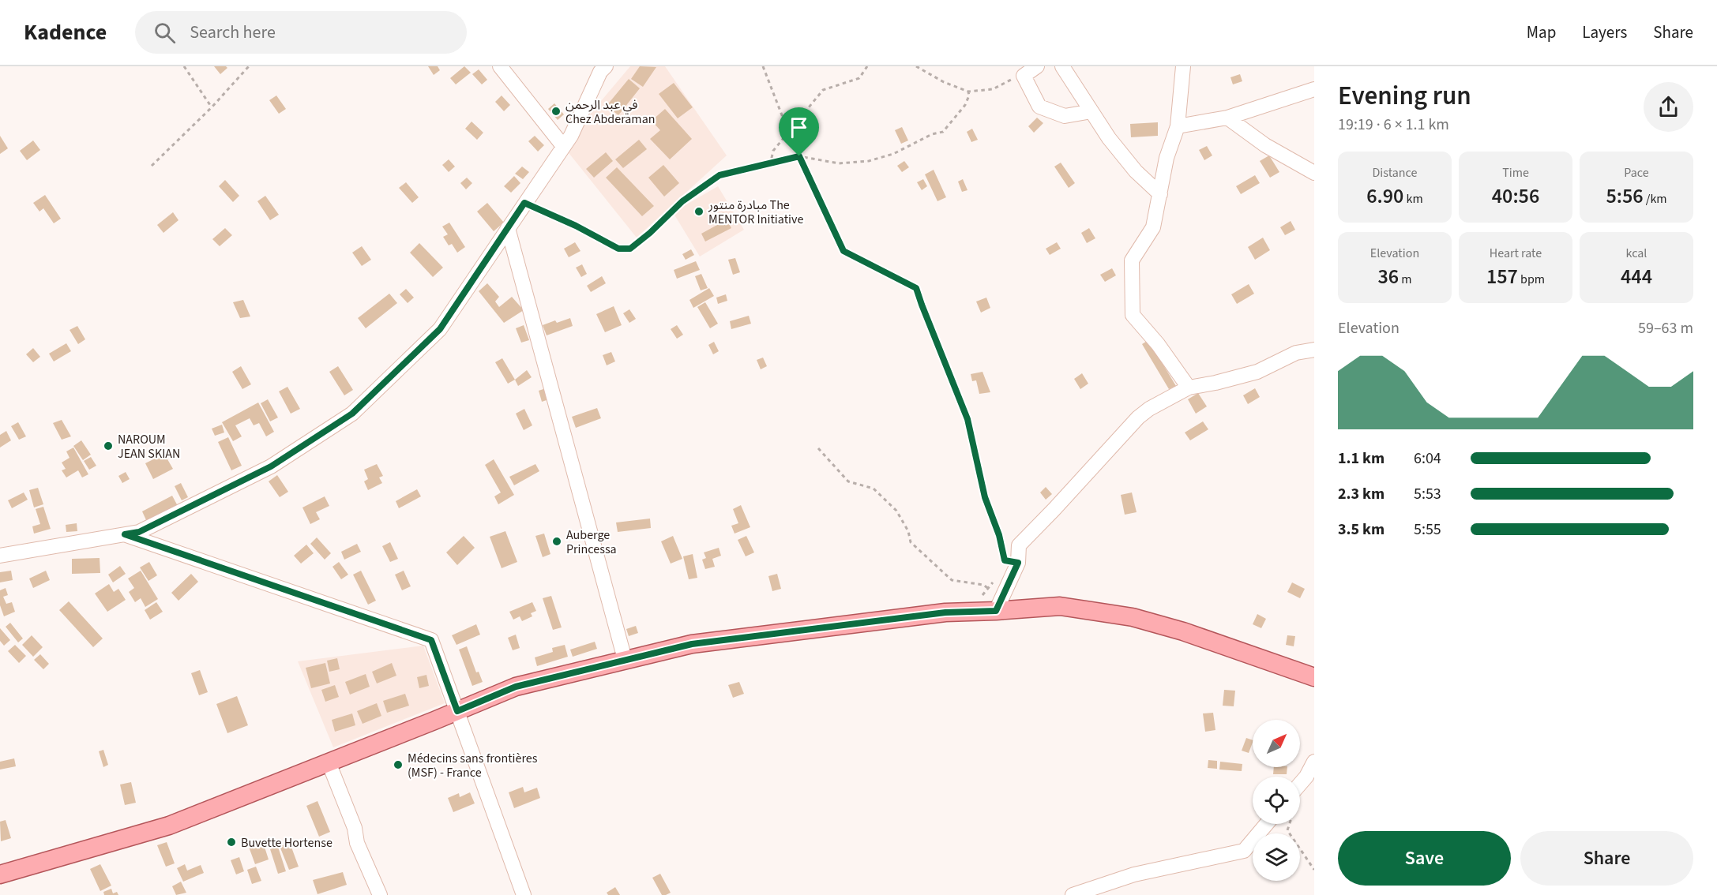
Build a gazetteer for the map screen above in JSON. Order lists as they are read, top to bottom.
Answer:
{
  "places": [
    "في عبد الرحمن Chez Abderaman",
    "مبادرة منتور The MENTOR Initiative",
    "NAROUM JEAN SKIAN",
    "Auberge Princessa",
    "Médecins sans frontières (MSF) - France",
    "Buvette Hortense"
  ],
  "north": "top right",
  "page": {
    "header": "Kadence",
    "search": "Search here",
    "nav": ["Map", "Layers", "Share"],
    "heading": ["Evening run", "19:19 · 6 × 1.1 km"],
    "stats": [
      ["Distance", "6.90 km"],
      ["Time", "40:56"],
      ["Pace", "5:56 /km"],
      ["Elevation", "36 m"],
      ["Heart rate", "157 bpm"],
      ["kcal", "444"]
    ],
    "chart": ["Elevation", "59–63 m"],
    "list": [
      {
        "name": "1.1 km",
        "note": "6:04"
      },
      {
        "name": "2.3 km",
        "note": "5:53"
      },
      {
        "name": "3.5 km",
        "note": "5:55"
      }
    ],
    "buttons": ["Save", "Share"]
  }
}
